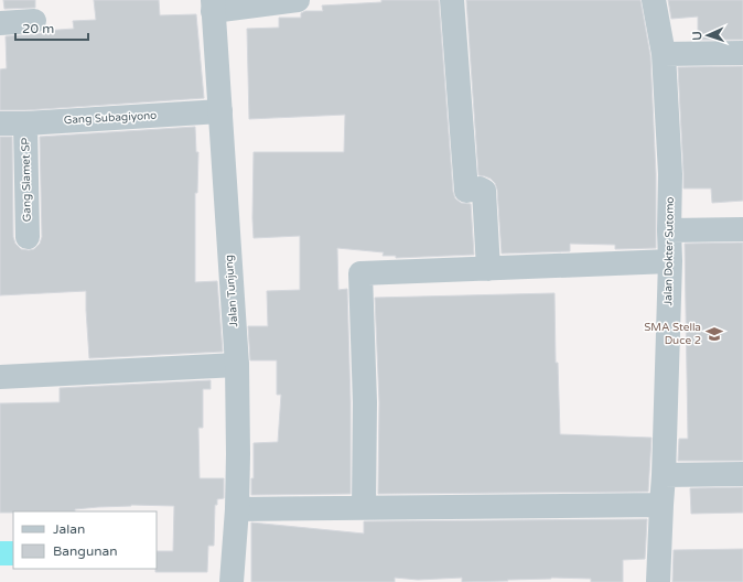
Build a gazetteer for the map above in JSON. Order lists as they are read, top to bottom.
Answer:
{
  "streets": {
    "street": [
      "Gang Subagiyono",
      "Gang Slamet SP",
      "Jalan Dokter Sutomo",
      "Jalan Tunjung"
    ]
  },
  "crossings": [
    ["Gang Subagiyono", "Gang Slamet SP"],
    ["Gang Subagiyono", "Jalan Tunjung"]
  ],
  "places": {
    "school or university": ["SMA Stella Duce 2"]
  },
  "legend": ["Jalan", "Bangunan"],
  "scale_bar": "20 m",
  "north": "left"
}
